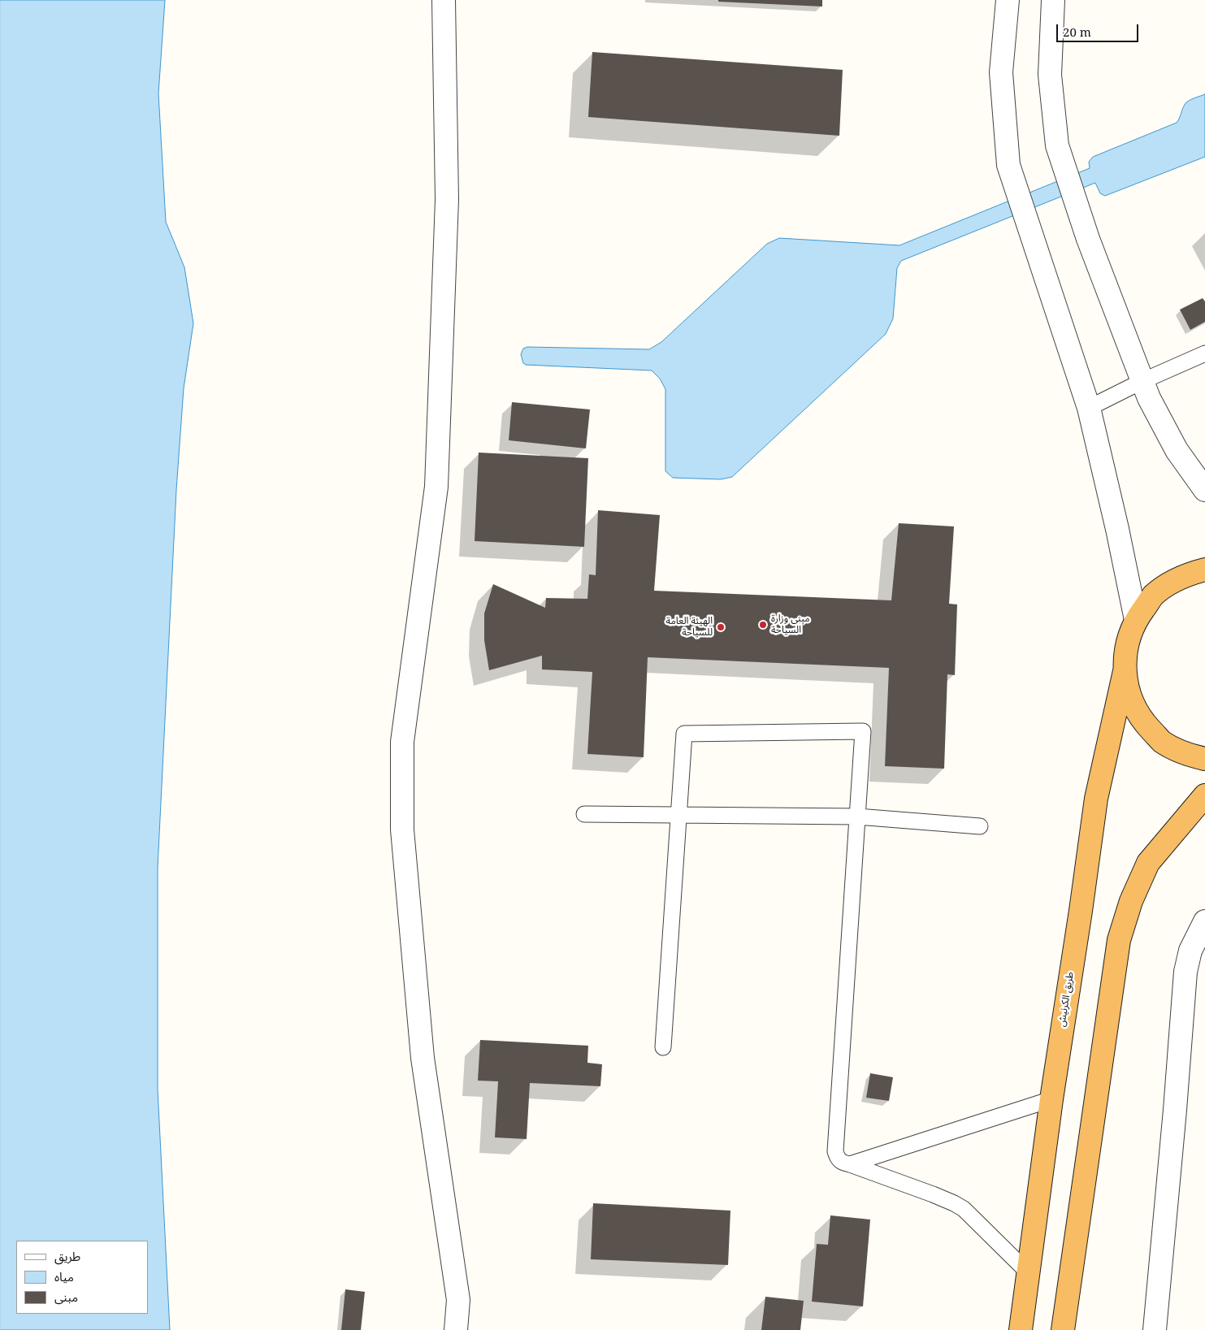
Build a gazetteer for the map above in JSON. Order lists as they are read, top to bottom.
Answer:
{
  "streets": {
    "highway": ["طريق الكرنيش"]
  },
  "places": ["مبنى وزارة السياحة", "الهيئة العامة للسياحة"],
  "legend": ["طريق", "مياه", "مبنى"],
  "scale_bar": "20 m"
}
